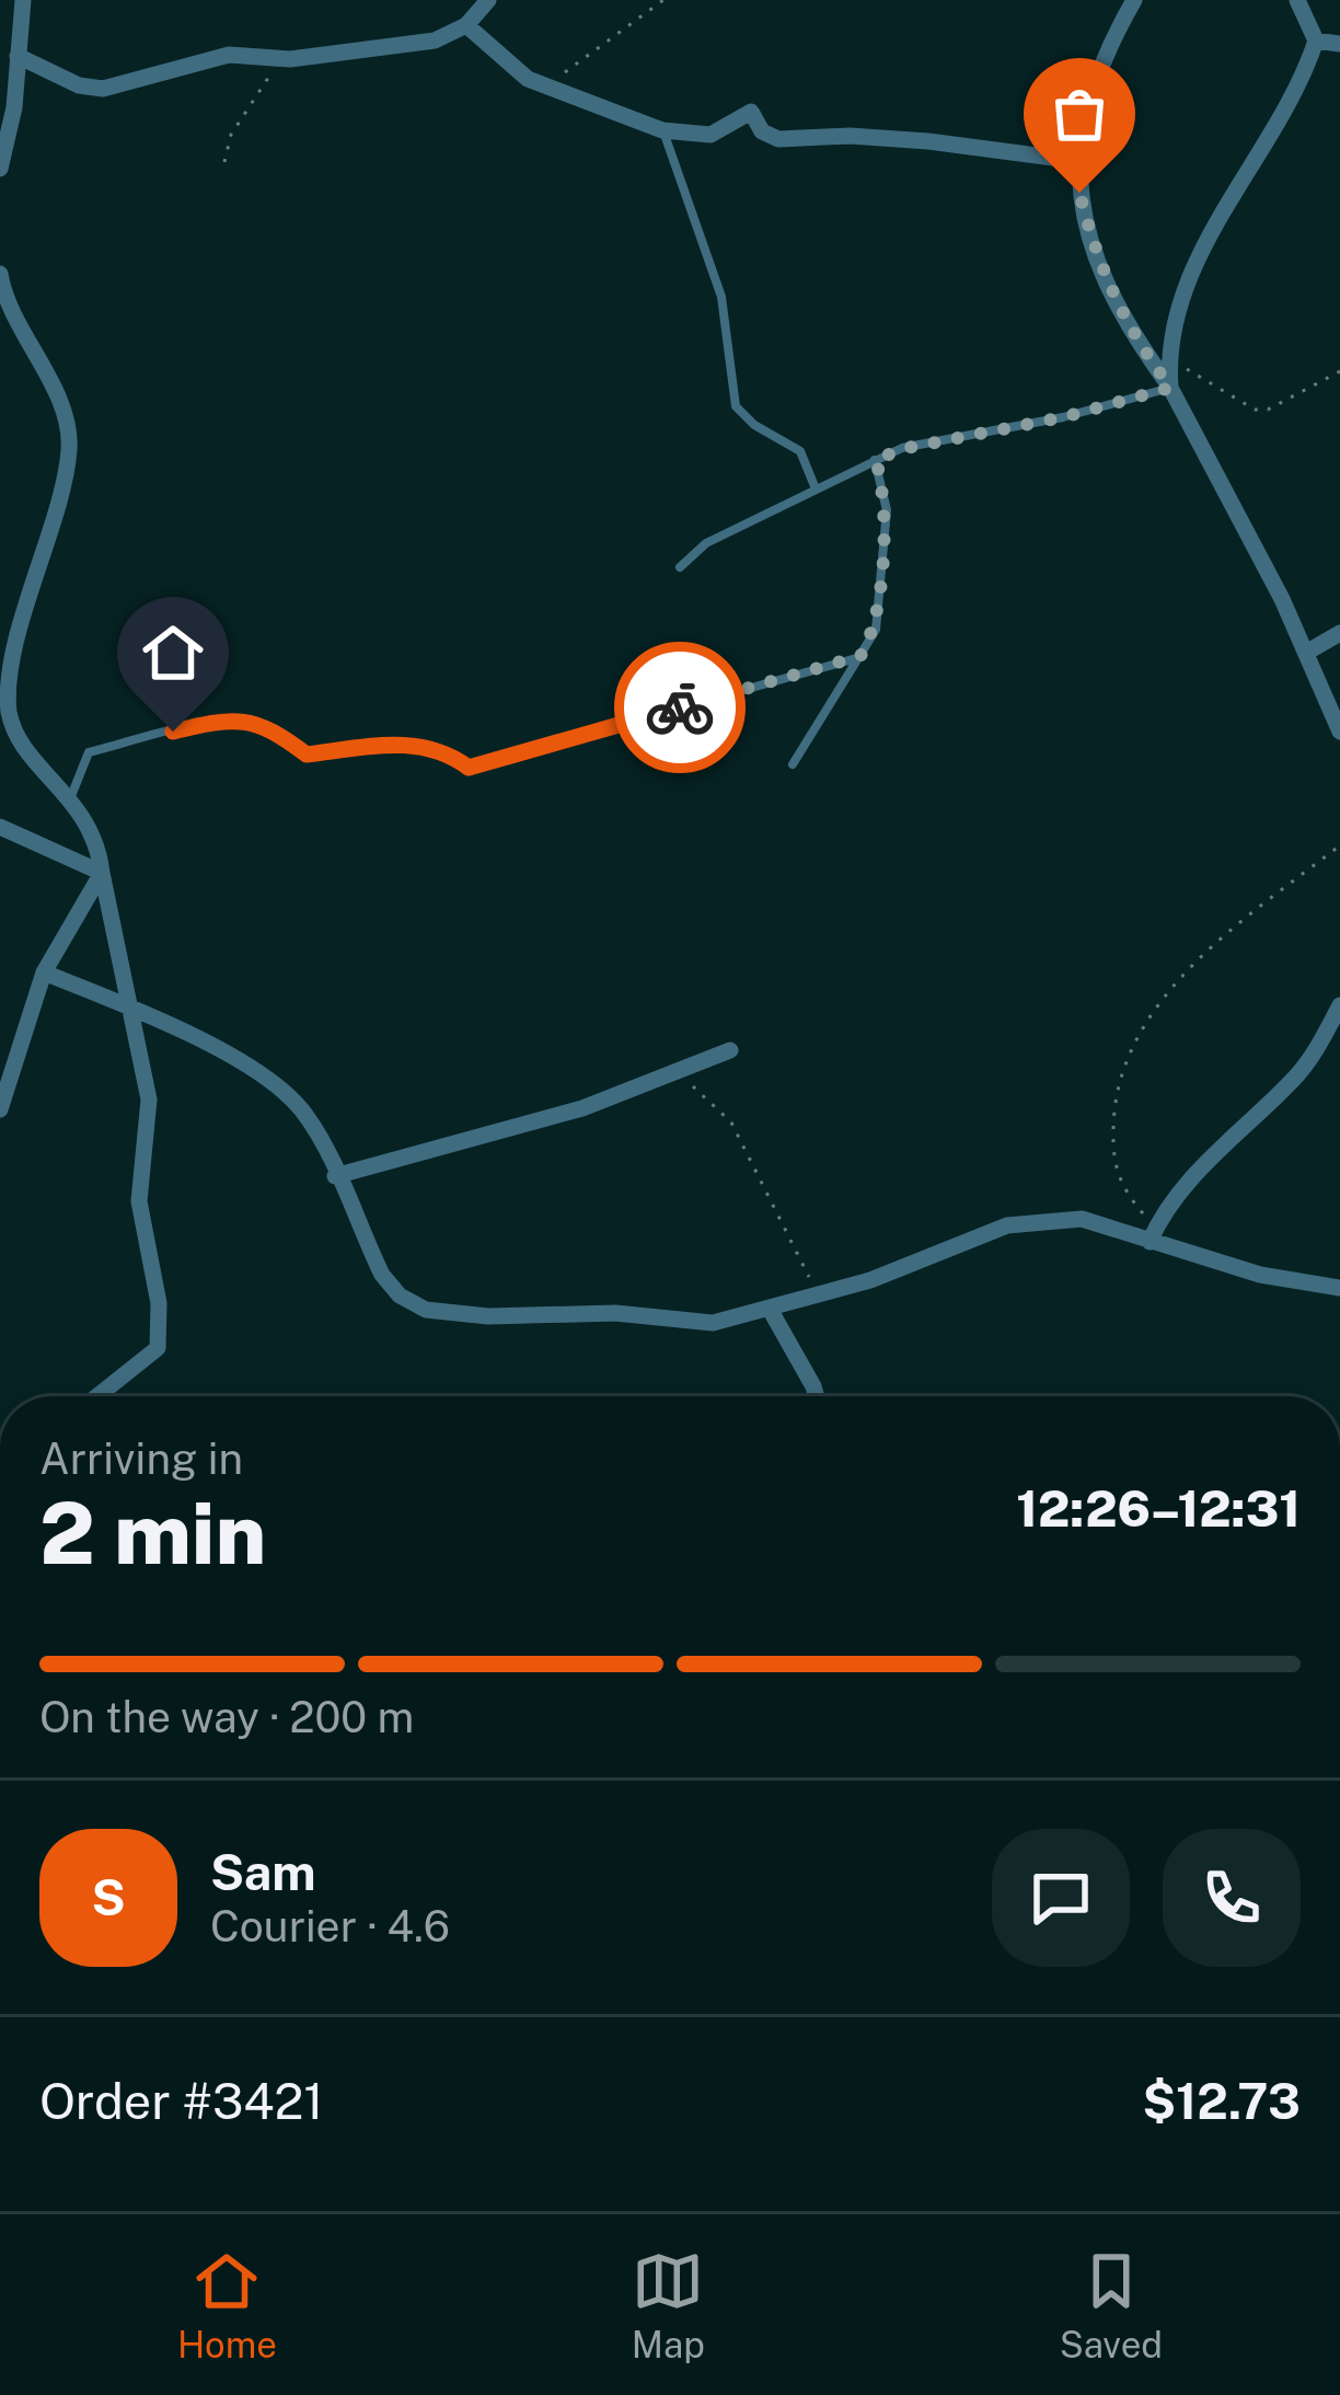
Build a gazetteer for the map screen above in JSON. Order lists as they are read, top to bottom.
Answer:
{
  "page": {
    "heading": ["2 min", "Arriving in", "12:26–12:31"],
    "panel": [
      "Sam",
      "Courier · 4.6",
      "Order #3421",
      "$12.73"
    ],
    "bar": "On the way · 200 m",
    "round": "S",
    "tabs": ["Home", "Map", "Saved"]
  }
}
